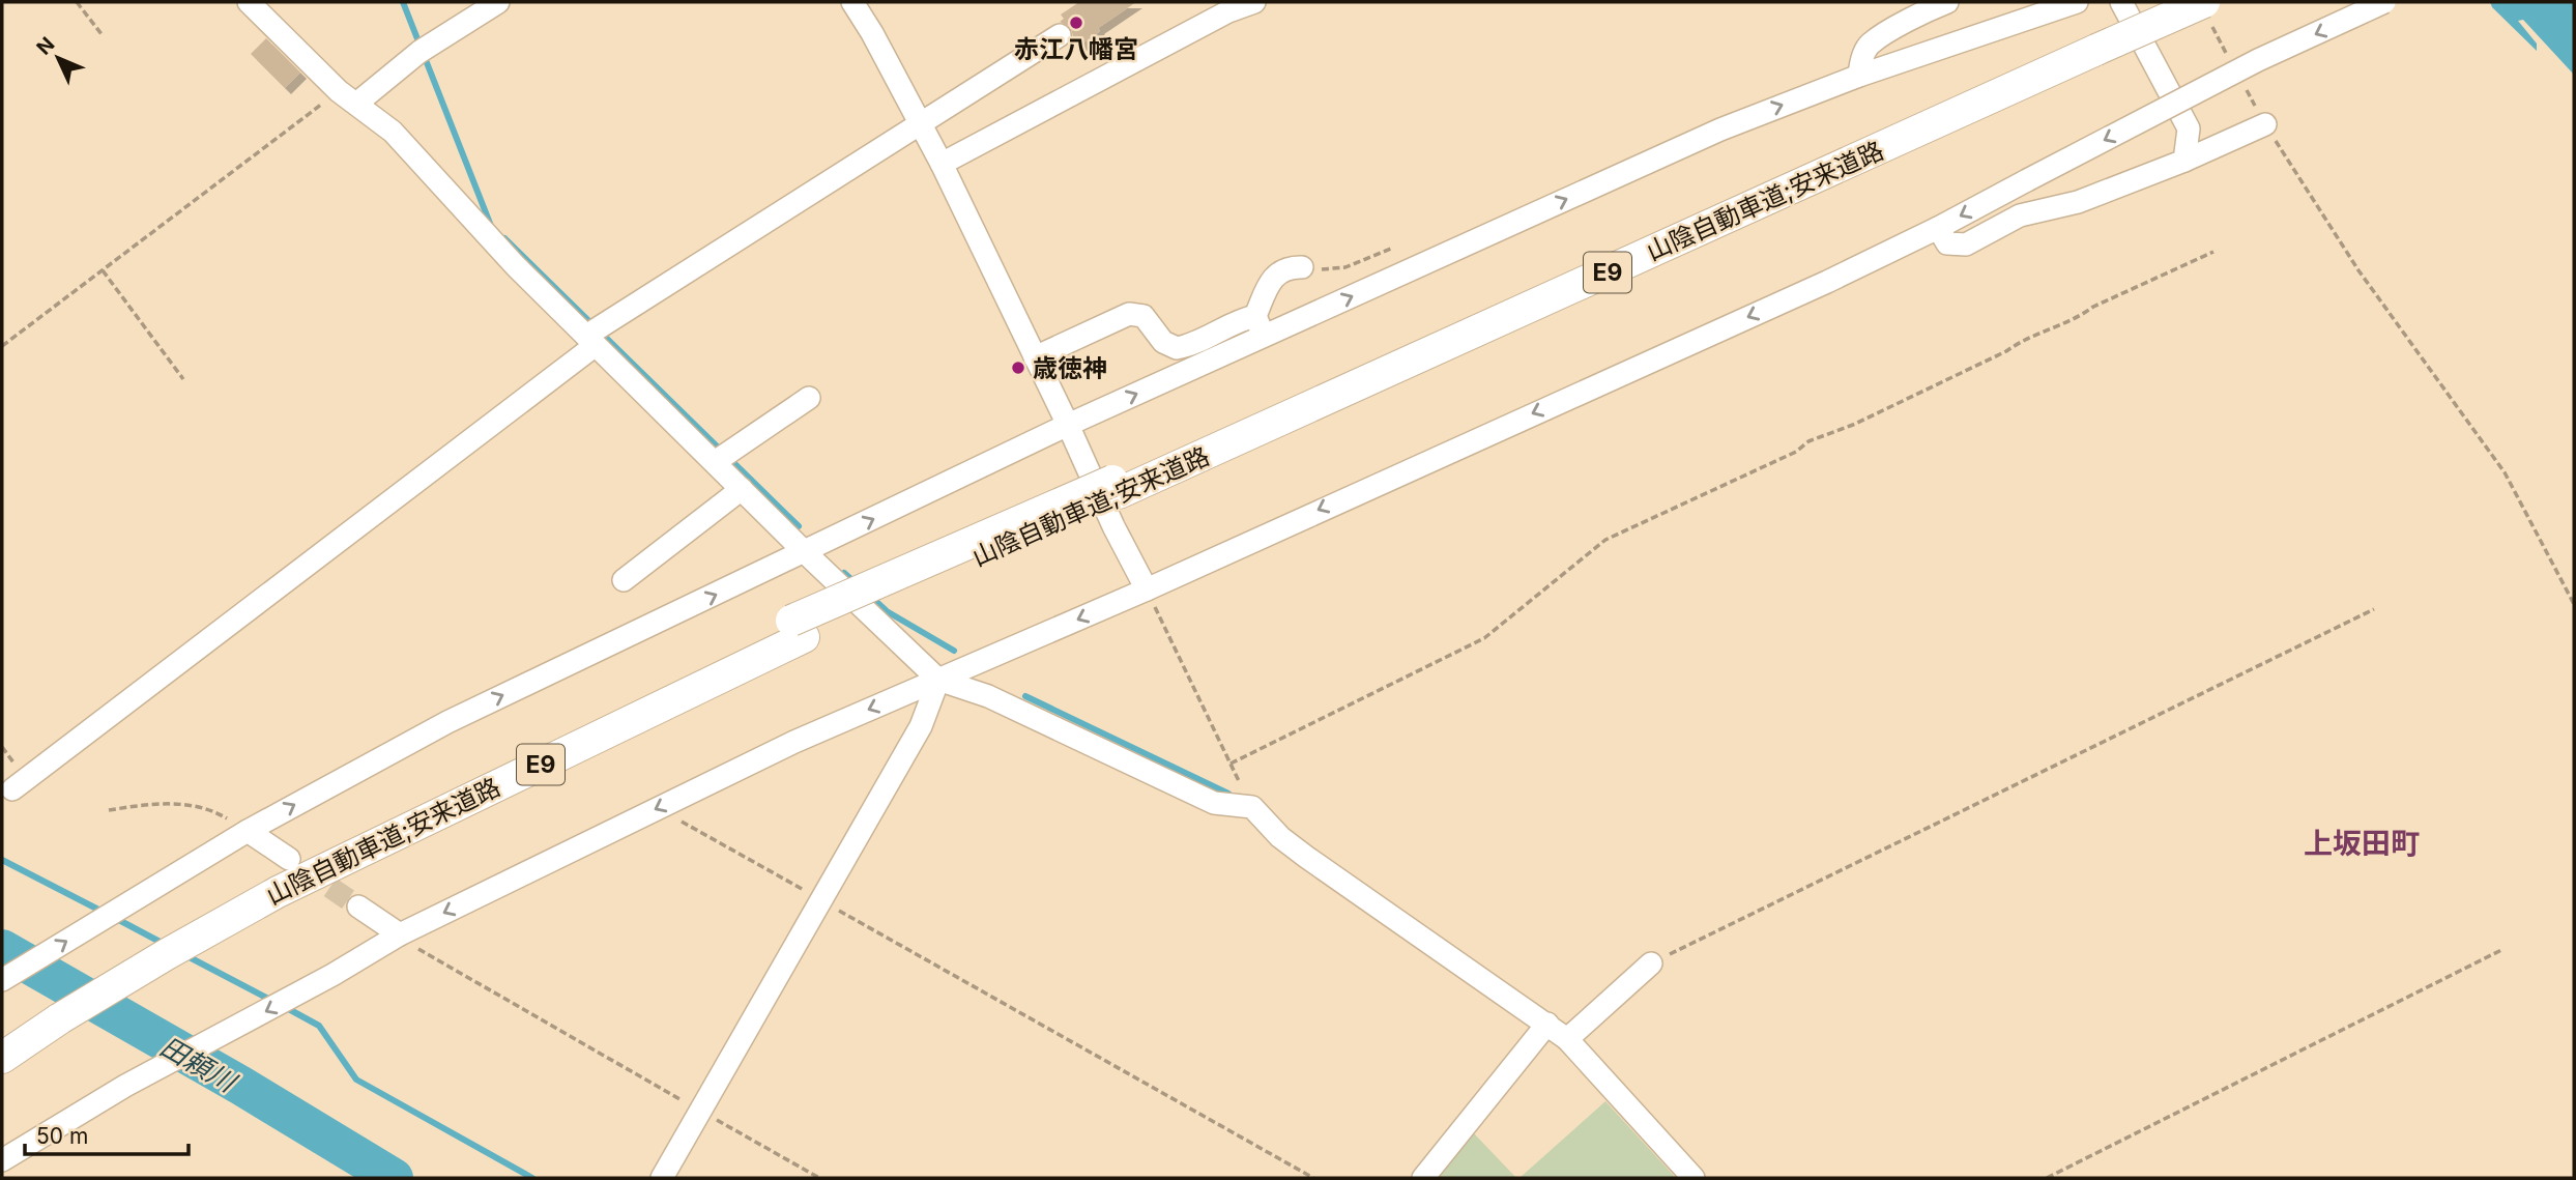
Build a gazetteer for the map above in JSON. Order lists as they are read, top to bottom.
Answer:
{
  "streets": {
    "highway": ["山陰自動車道;安来道路", "E9"]
  },
  "districts": ["上坂田町"],
  "water": ["田頼川"],
  "places": ["赤江八幡宮", "歳徳神"],
  "scale_bar": "50 m",
  "north": "top left"
}
